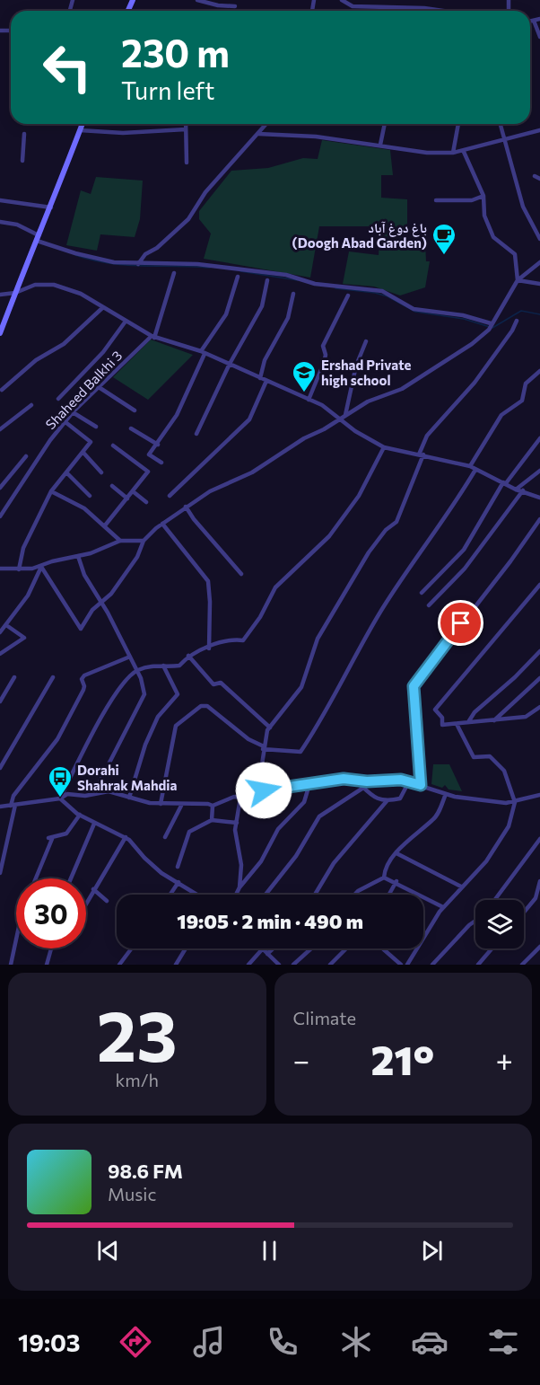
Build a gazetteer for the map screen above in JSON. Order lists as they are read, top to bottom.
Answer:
{
  "streets": {
    "street": ["Shaheed Balkhi 3"]
  },
  "places": {
    "cafe": ["باغ دوغ آباد (Doogh Abad Garden)"],
    "school or university": ["Ershad Private high school"],
    "bus stop": ["Dorahi Shahrak Mahdia"]
  },
  "page": {
    "turn": ["230 m", "Turn left"],
    "limit": "30",
    "trip": "19:05 · 2 min · 490 m",
    "tile": [
      ["23", "km/h"],
      "Climate"
    ],
    "heat": ["−", "21°", "+"],
    "song": ["98.6 FM", "Music"],
    "tabs": "19:03"
  }
}
